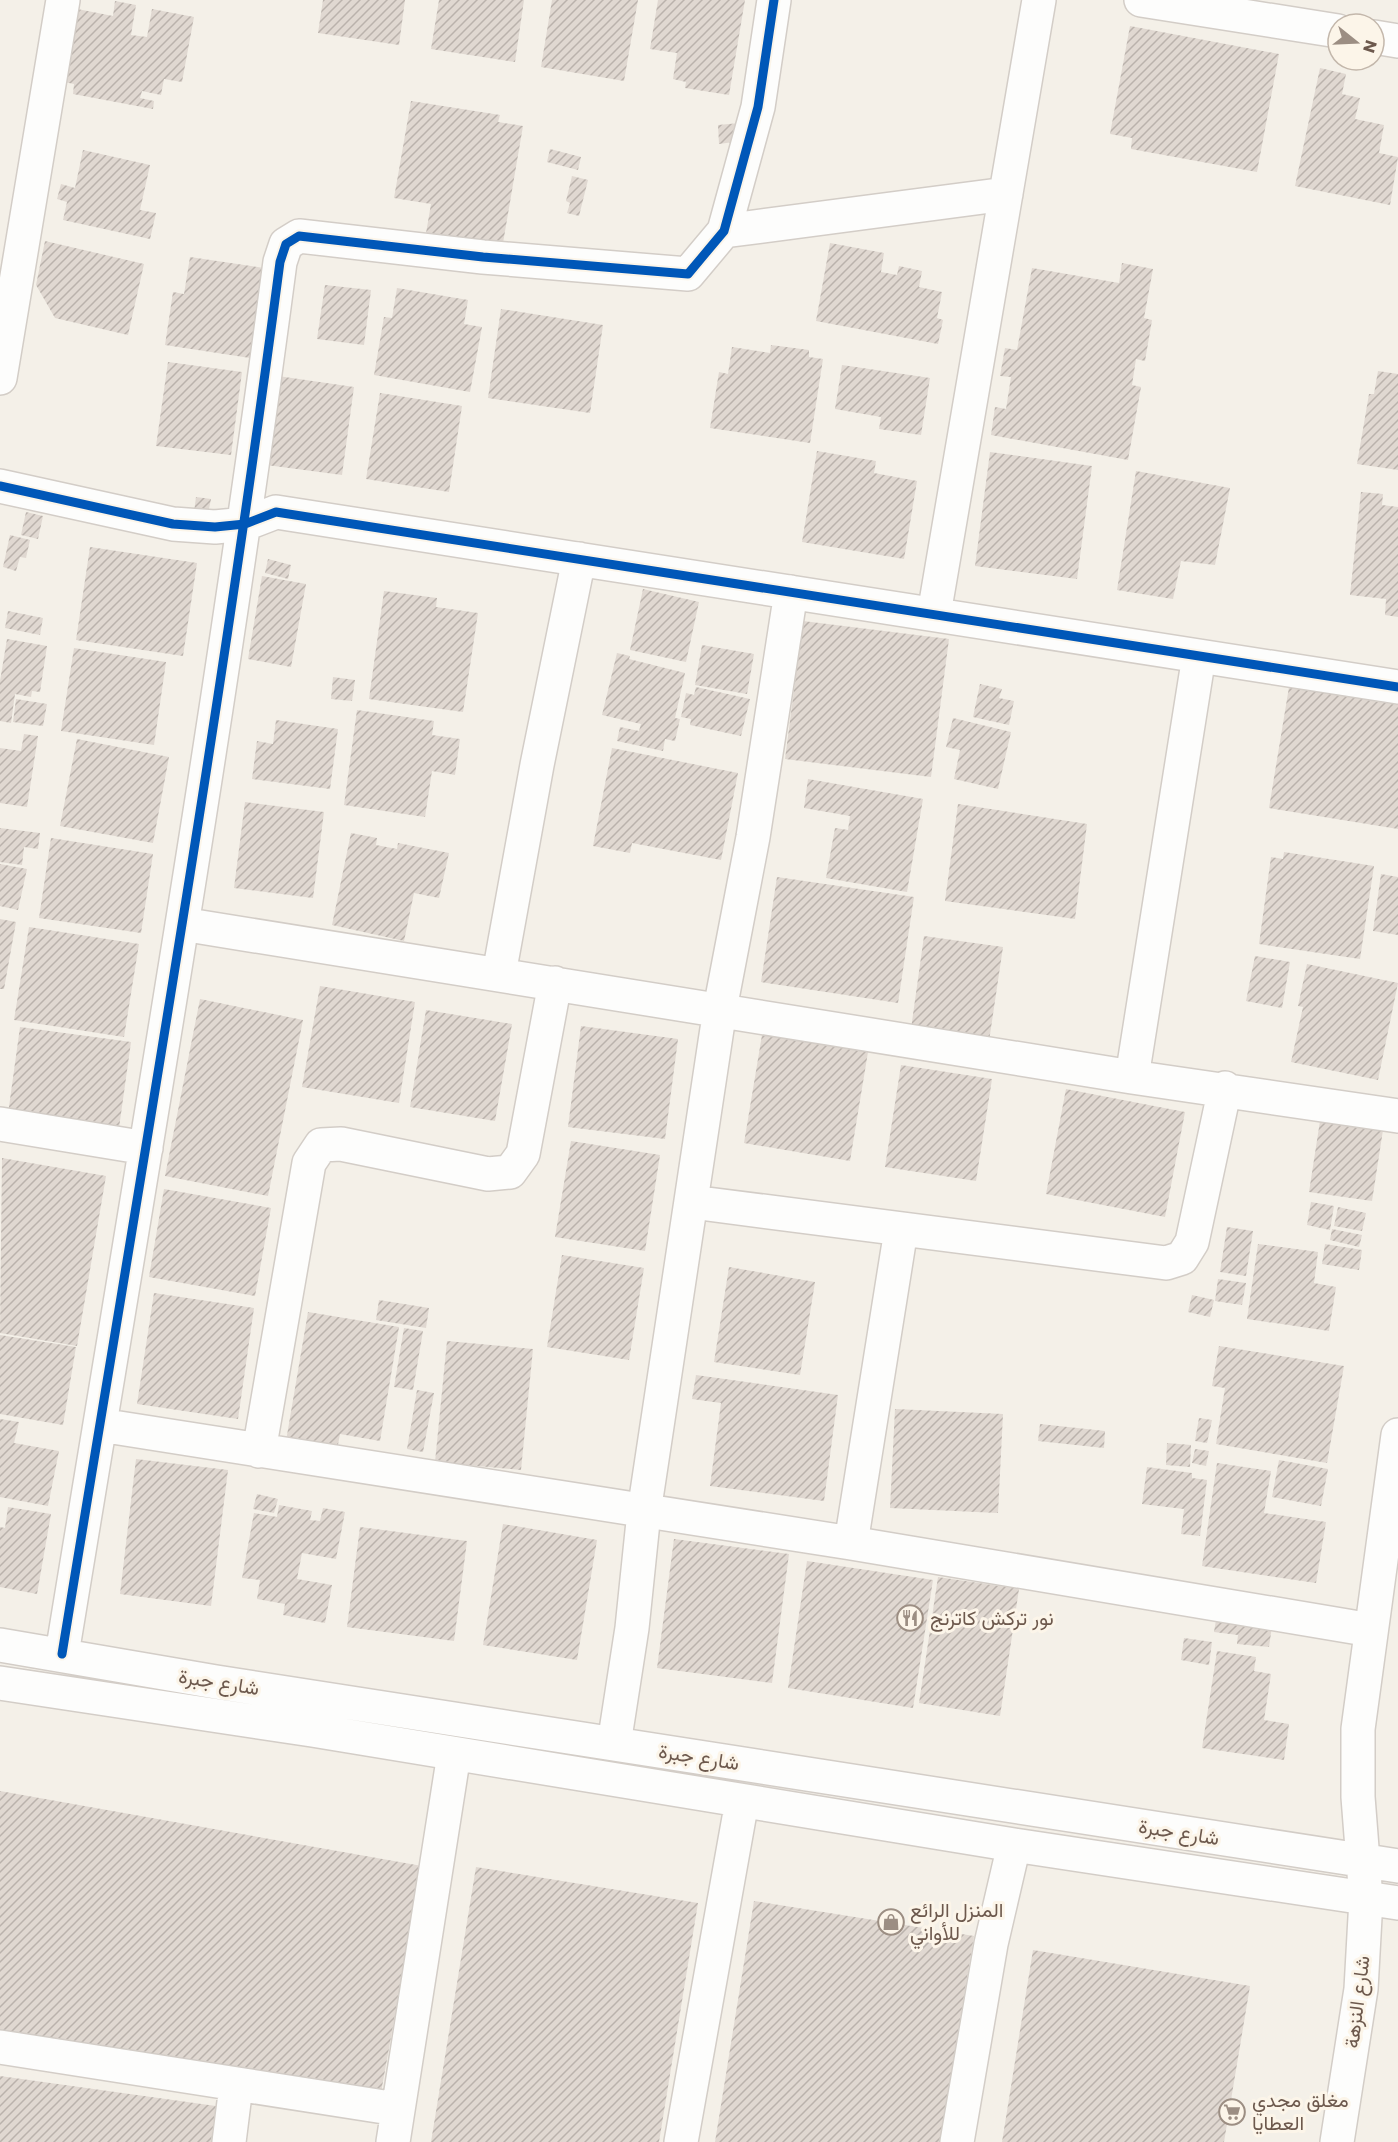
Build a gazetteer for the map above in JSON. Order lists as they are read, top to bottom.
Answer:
{
  "streets": {
    "street": ["شارع جبرة", "شارع النزهة"]
  },
  "crossings": [
    ["شارع جبرة", "شارع النزهة"]
  ],
  "places": {
    "restaurant": ["نور تركش كاترنج"],
    "shop": ["المنزل الرائع للأواني"],
    "supermarket": ["مغلق مجدي العطايا"]
  },
  "north": "right"
}
